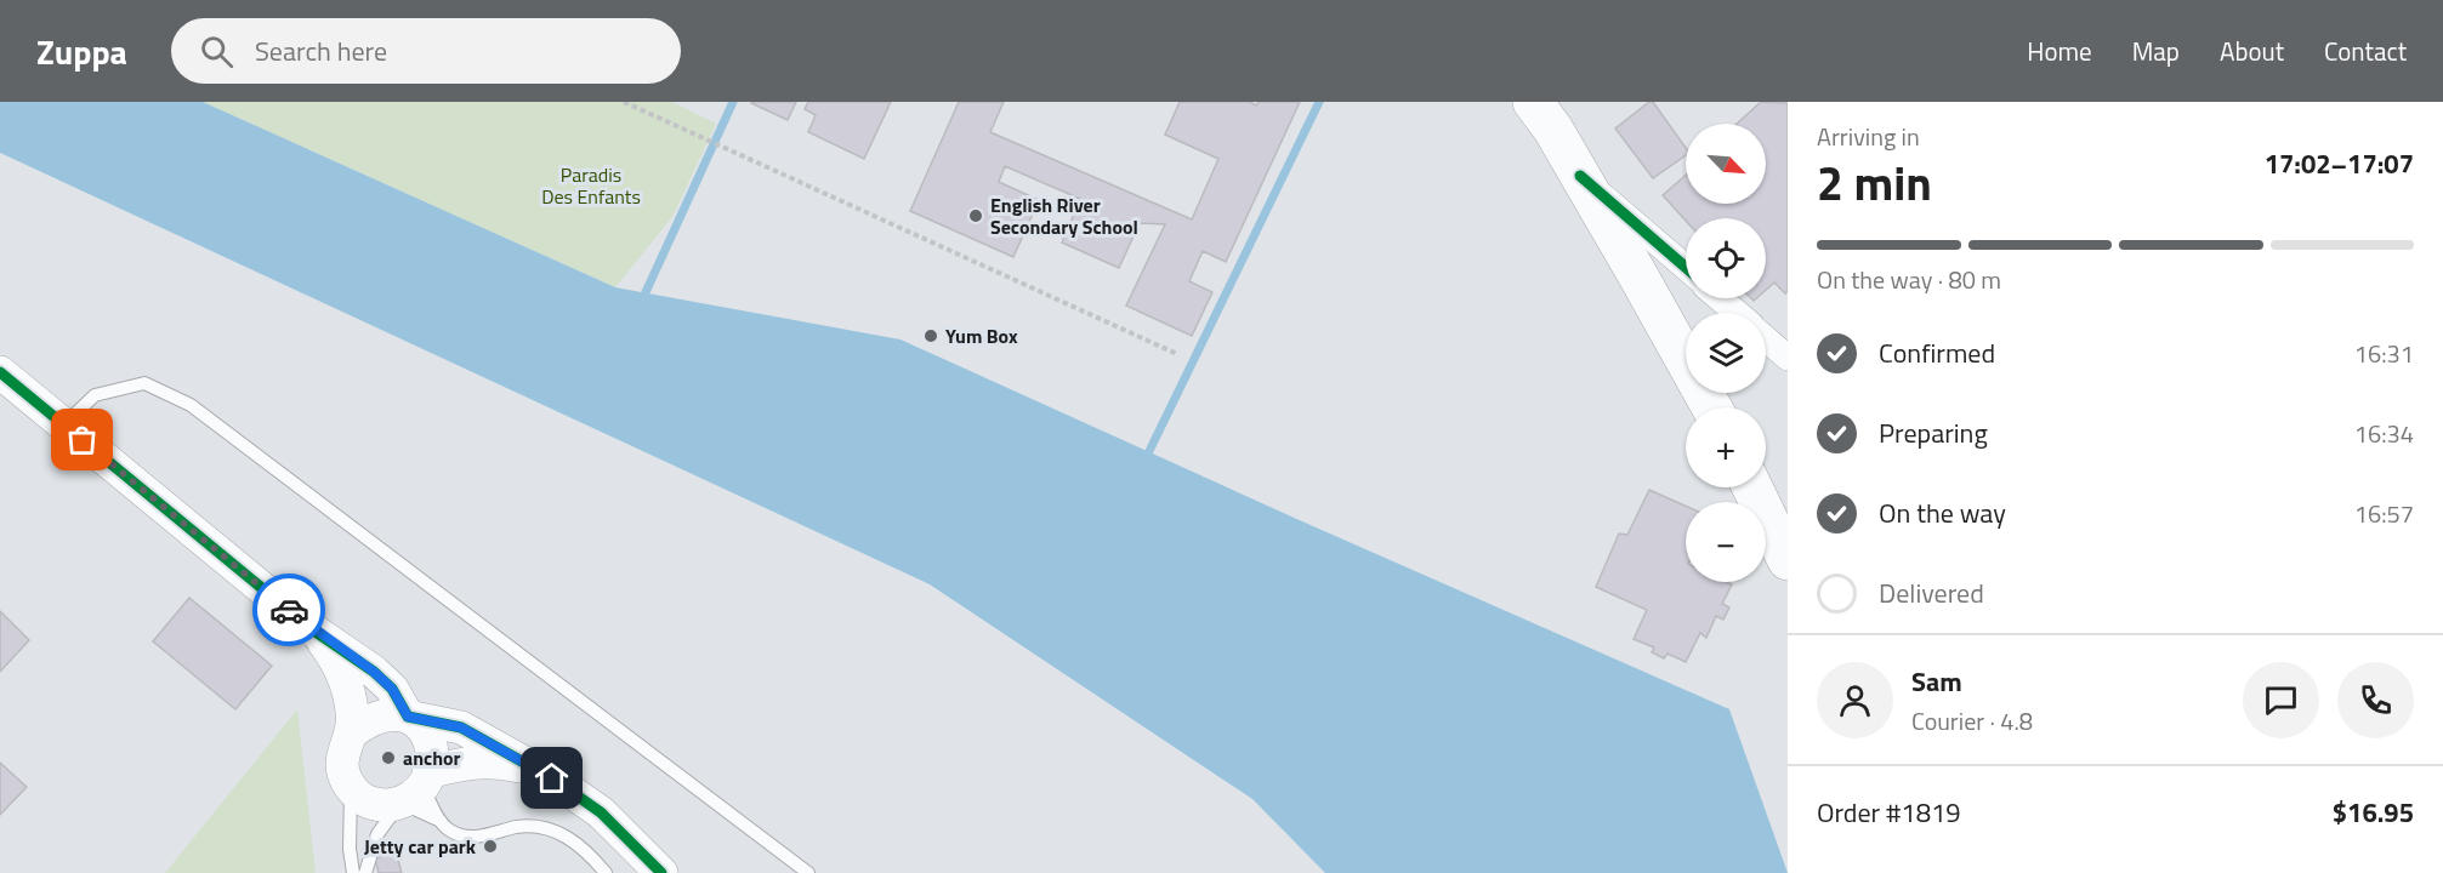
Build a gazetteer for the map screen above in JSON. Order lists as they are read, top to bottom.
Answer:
{
  "parks": ["Paradis Des Enfants"],
  "places": [
    "English River Secondary School",
    "Yum Box",
    "anchor",
    "Jetty car park"
  ],
  "north": "bottom right",
  "page": {
    "header": "Zuppa",
    "search": "Search here",
    "nav": [
      "Home",
      "Map",
      "About",
      "Contact"
    ],
    "heading": ["2 min", "Arriving in", "17:02–17:07"],
    "panel": [
      "Sam",
      "Courier · 4.8",
      "Order #1819",
      "$16.95"
    ],
    "map_buttons": ["+", "−"],
    "bar": "On the way · 80 m",
    "list": [
      ["Confirmed", "16:31"],
      ["Preparing", "16:34"],
      ["On the way", "16:57"],
      "Delivered"
    ]
  }
}
